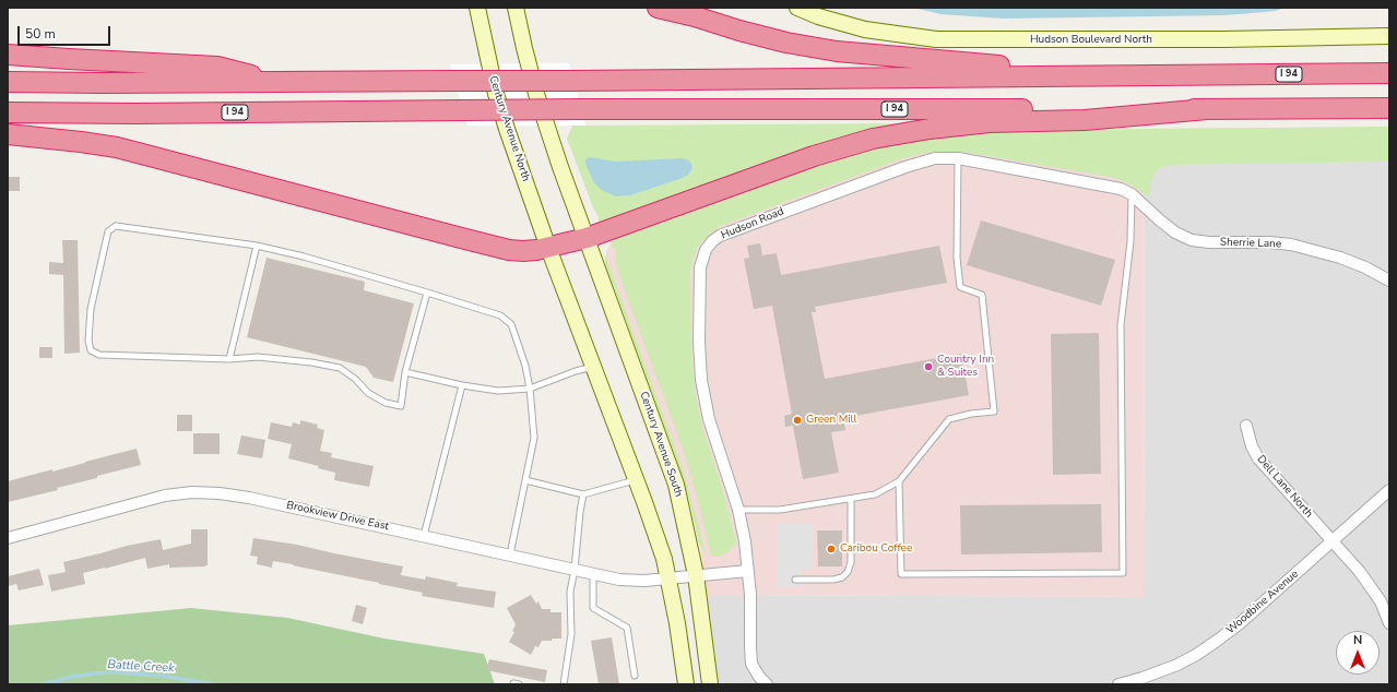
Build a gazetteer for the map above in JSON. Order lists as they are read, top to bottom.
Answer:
{
  "streets": {
    "highway": ["I 94"],
    "main road": ["Hudson Boulevard North", "Century Avenue North", "Century Avenue South"],
    "street": [
      "Hudson Road",
      "Sherrie Lane",
      "Dell Lane North",
      "Brookview Drive East",
      "Woodbine Avenue"
    ]
  },
  "crossings": [
    ["Hudson Road", "Sherrie Lane"],
    ["Dell Lane North", "Woodbine Avenue"]
  ],
  "water": ["Battle Creek"],
  "places": ["Country Inn & Suites", "Green Mill", "Caribou Coffee"],
  "scale_bar": "50 m",
  "north": "top"
}
